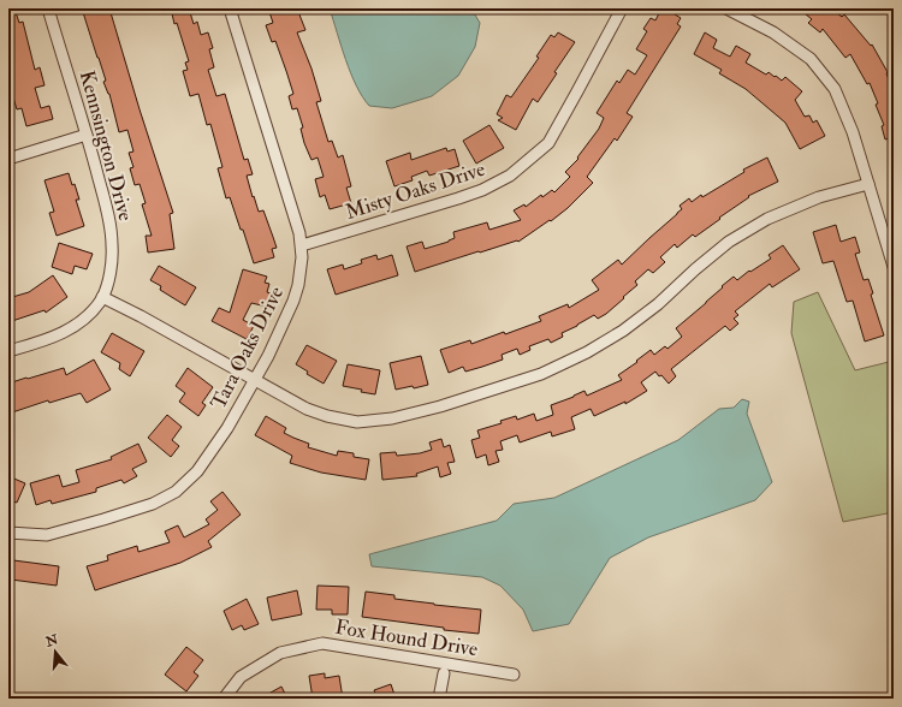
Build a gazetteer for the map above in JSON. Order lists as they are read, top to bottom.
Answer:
{
  "streets": {
    "street": [
      "Kennsington Drive",
      "Misty Oaks Drive",
      "Tara Oaks Drive",
      "Fox Hound Drive"
    ]
  },
  "crossings": [
    ["Misty Oaks Drive", "Tara Oaks Drive"]
  ],
  "north": "top"
}
